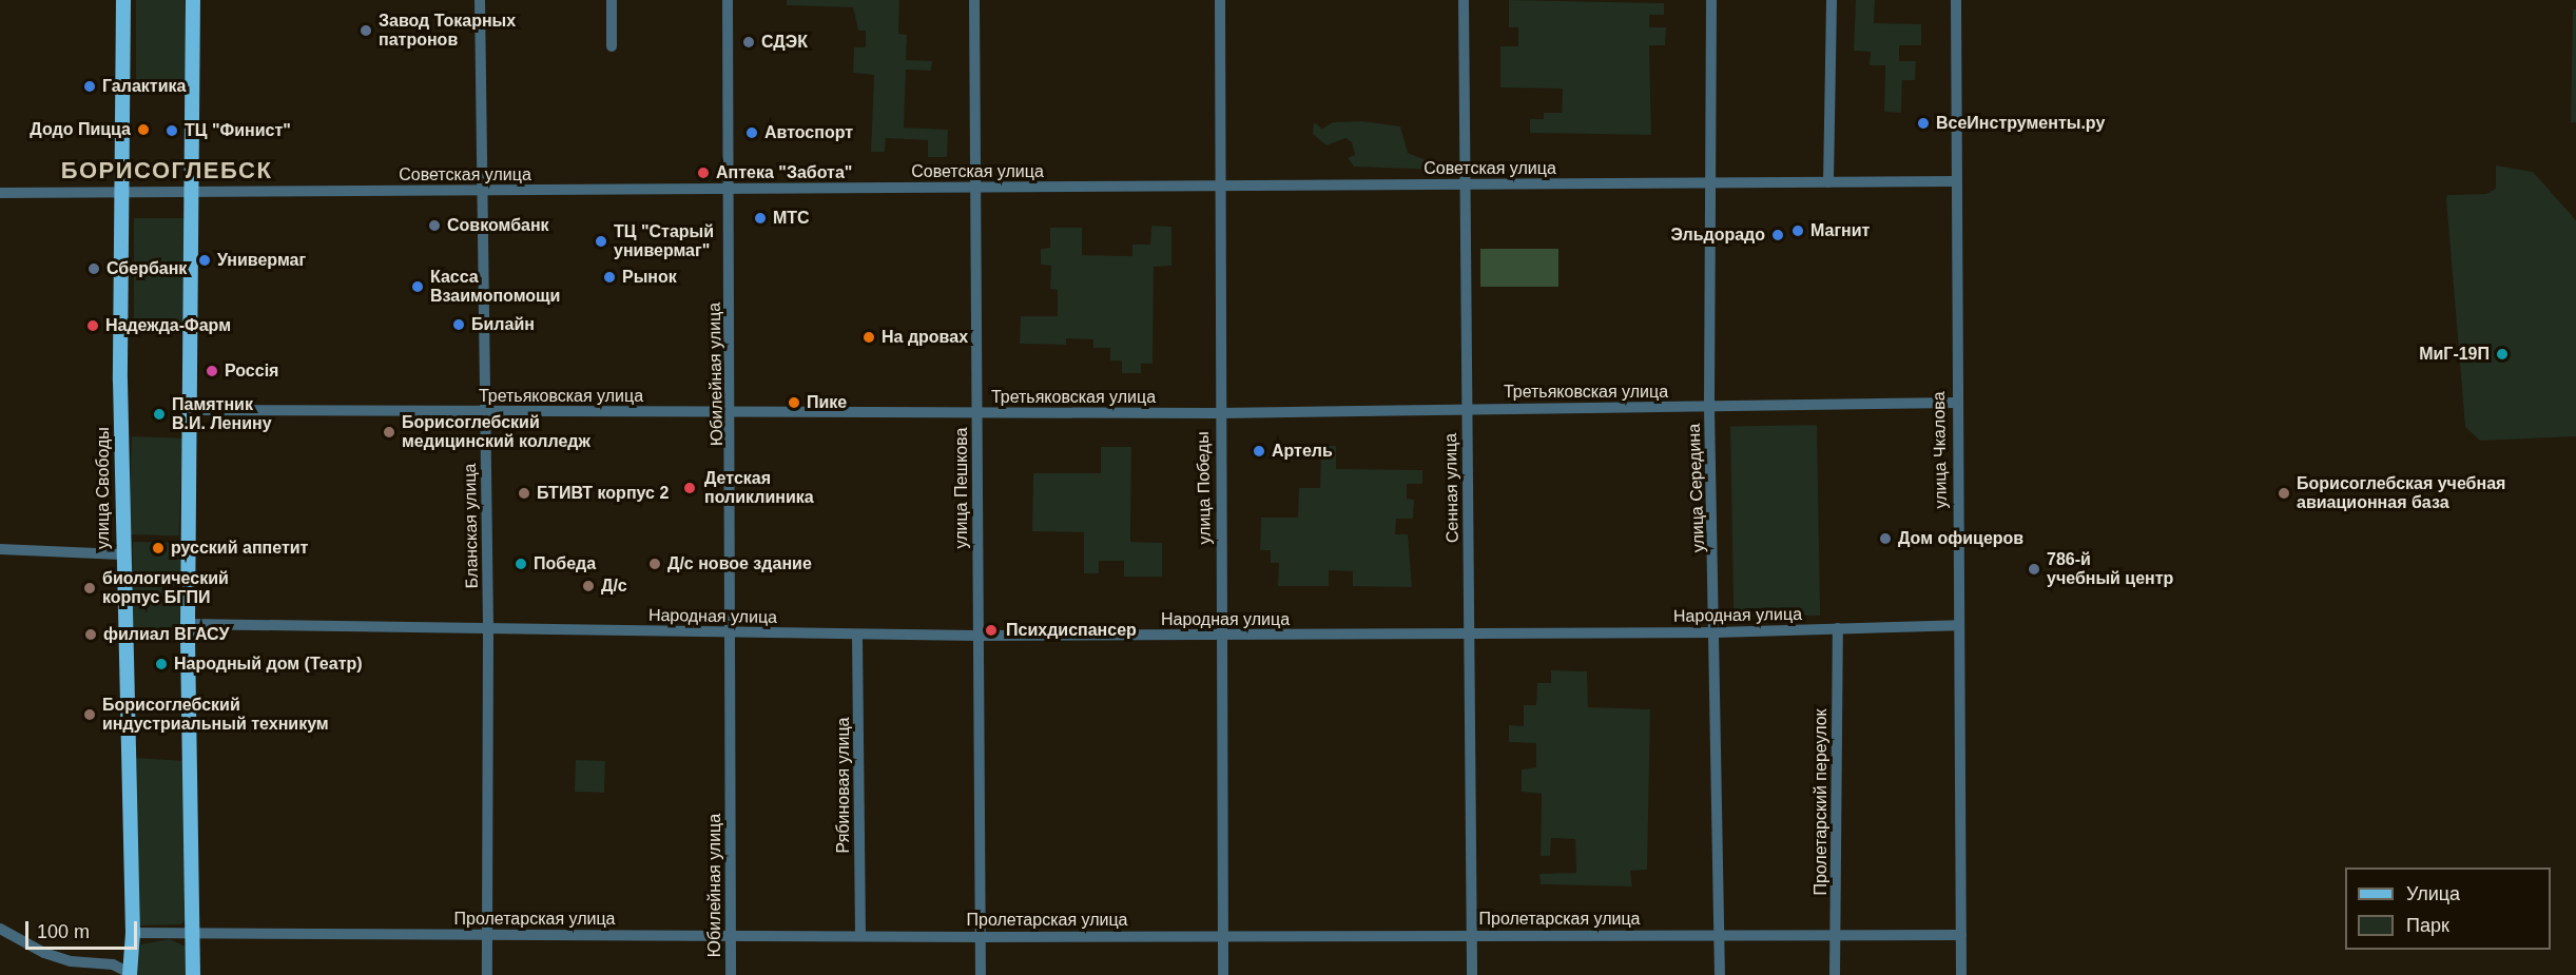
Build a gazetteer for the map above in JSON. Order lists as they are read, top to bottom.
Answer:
{
  "streets": {
    "main road": ["улица Свободы"],
    "street": [
      "Советская улица",
      "Юбилейная улица",
      "Третьяковская улица",
      "улица Чкалова",
      "улица Пешкова",
      "улица Победы",
      "Сенная улица",
      "улица Середина",
      "Бланская улица",
      "Народная улица",
      "Рябиновая улица",
      "Пролетарский переулок",
      "Пролетарская улица"
    ]
  },
  "crossings": [
    ["Советская улица", "Юбилейная улица"],
    ["Советская улица", "улица Чкалова"],
    ["Советская улица", "улица Свободы"],
    ["Советская улица", "улица Пешкова"],
    ["Советская улица", "улица Победы"],
    ["Советская улица", "Сенная улица"],
    ["Советская улица", "улица Середина"],
    ["Советская улица", "Бланская улица"],
    ["Юбилейная улица", "Третьяковская улица"],
    ["Юбилейная улица", "Народная улица"],
    ["Юбилейная улица", "Пролетарская улица"],
    ["Третьяковская улица", "улица Чкалова"],
    ["Третьяковская улица", "улица Пешкова"],
    ["Третьяковская улица", "улица Победы"],
    ["Третьяковская улица", "Сенная улица"],
    ["Третьяковская улица", "улица Середина"],
    ["Третьяковская улица", "Бланская улица"],
    ["улица Чкалова", "Народная улица"],
    ["улица Чкалова", "Пролетарская улица"],
    ["улица Свободы", "Пролетарская улица"],
    ["улица Пешкова", "Народная улица"],
    ["улица Пешкова", "Пролетарская улица"],
    ["улица Победы", "Народная улица"],
    ["улица Победы", "Пролетарская улица"],
    ["Сенная улица", "Народная улица"],
    ["Сенная улица", "Пролетарская улица"],
    ["улица Середина", "Народная улица"],
    ["улица Середина", "Пролетарская улица"],
    ["Бланская улица", "Народная улица"],
    ["Бланская улица", "Пролетарская улица"],
    ["Народная улица", "Рябиновая улица"],
    ["Народная улица", "Пролетарский переулок"],
    ["Рябиновая улица", "Пролетарская улица"],
    ["Пролетарский переулок", "Пролетарская улица"]
  ],
  "districts": ["БОРИСОГЛЕБСК"],
  "places": [
    "Завод Токарных патронов",
    "СДЭК",
    "Галактика",
    "ВсеИнструменты.ру",
    "Додо Пицца",
    "ТЦ \"Финист\"",
    "Автоспорт",
    "Аптека \"Забота\"",
    "МТС",
    "Совкомбанк",
    "Магнит",
    "Эльдорадо",
    "ТЦ \"Старый универмаг\"",
    "Универмаг",
    "Сбербанк",
    "Рынок",
    "Касса Взаимопомощи",
    "Билайн",
    "Надежда-Фарм",
    "На дровах",
    "МиГ-19П",
    "Россiя",
    "Пике",
    "Памятник В.И. Ленину",
    "Борисоглебский медицинский колледж",
    "Артель",
    "Детская поликлиника",
    "БТИВТ корпус 2",
    "Борисоглебская учебная авиационная база",
    "Дом офицеров",
    "русский аппетит",
    "Победа",
    "Д/с новое здание",
    "786-й учебный центр",
    "Д/с",
    "биологический корпус БГПИ",
    "Психдиспансер",
    "филиал ВГАСУ",
    "Народный дом (Театр)",
    "Борисоглебский индустриальный техникум"
  ],
  "legend": ["Улица", "Парк"],
  "scale_bar": "100 m"
}
